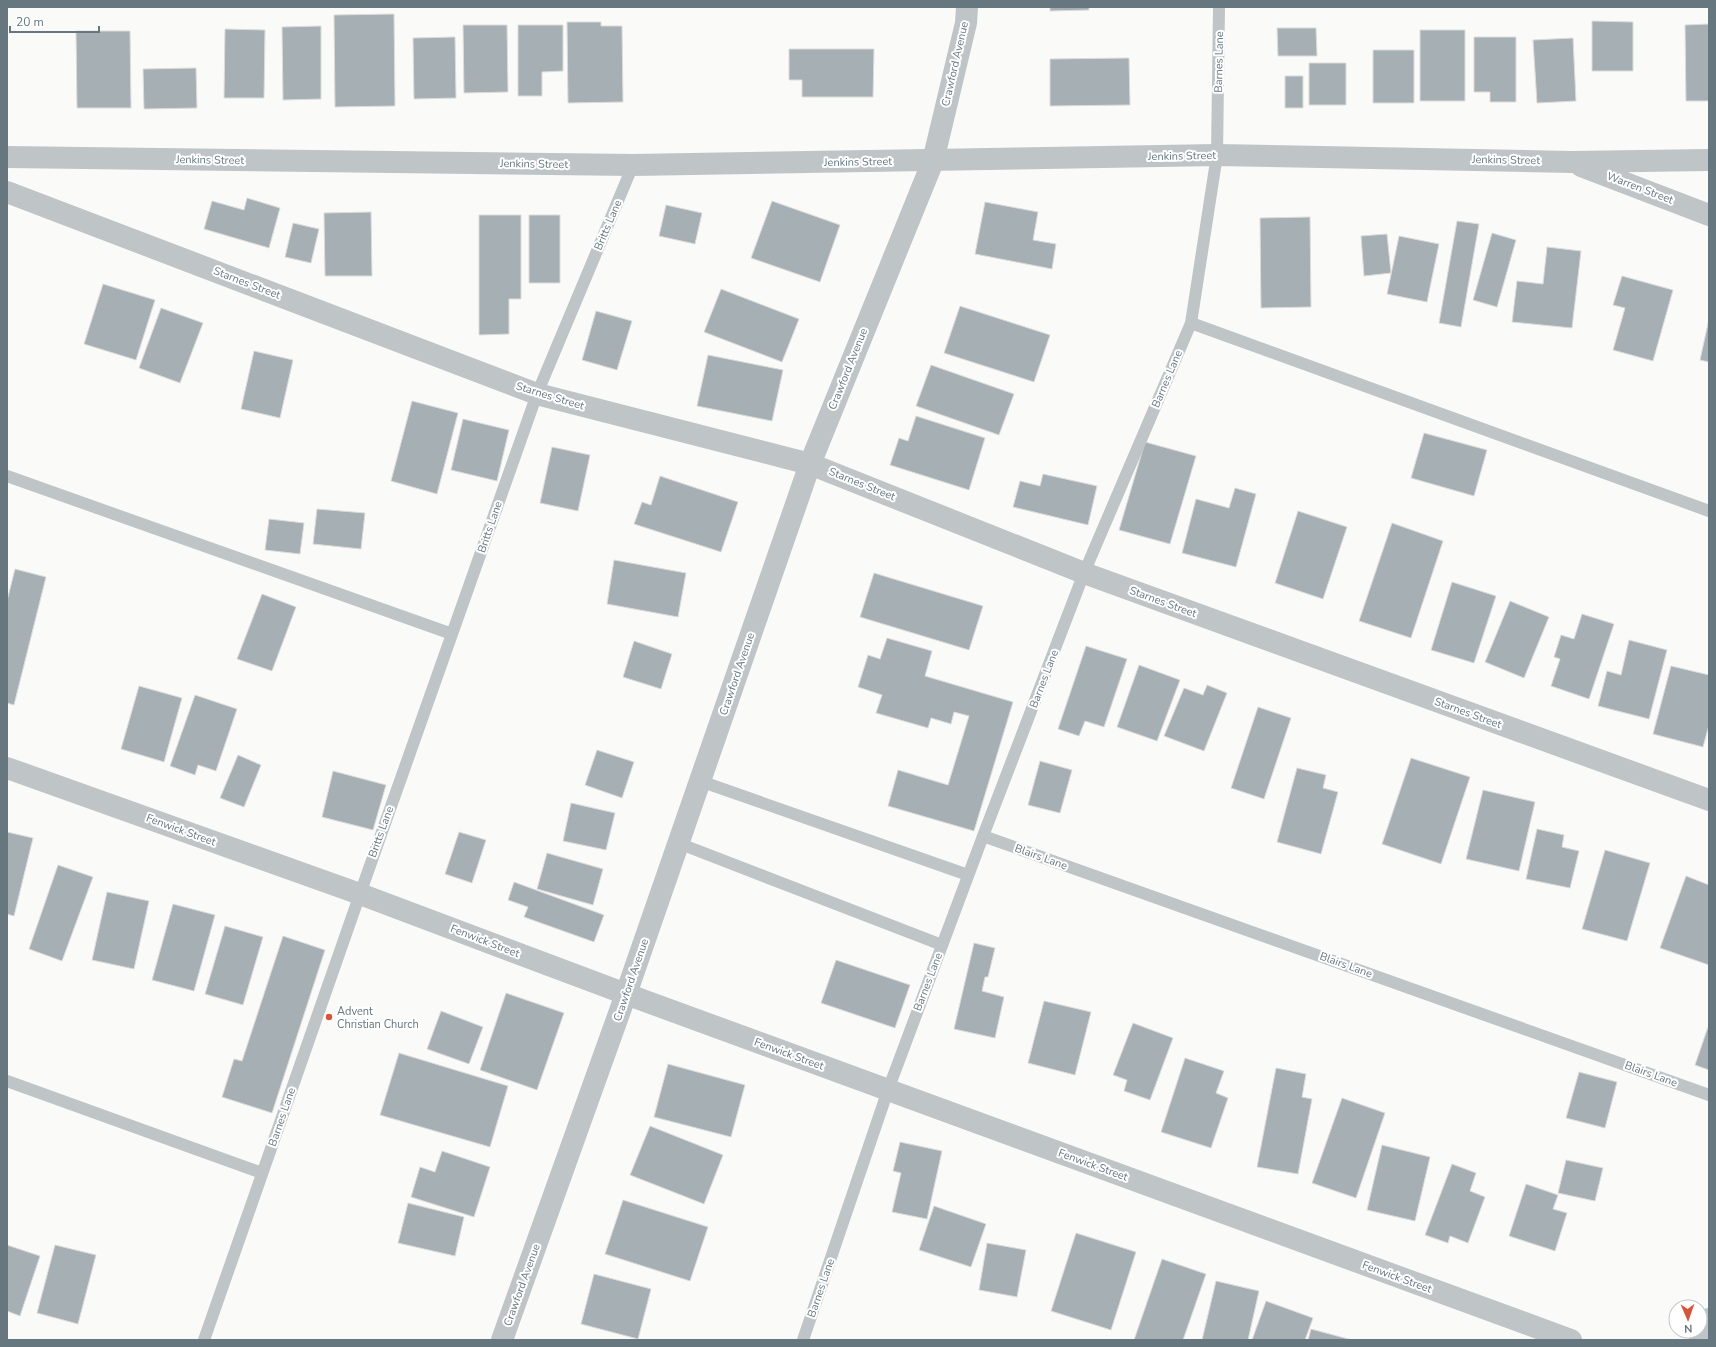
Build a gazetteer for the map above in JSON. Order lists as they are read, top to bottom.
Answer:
{
  "streets": {
    "street": [
      "Crawford Avenue",
      "Jenkins Street",
      "Warren Street",
      "Starnes Street",
      "Fenwick Street"
    ],
    "lane": ["Barnes Lane", "Britts Lane", "Blairs Lane"]
  },
  "crossings": [
    ["Barnes Lane", "Jenkins Street"],
    ["Barnes Lane", "Britts Lane"],
    ["Barnes Lane", "Starnes Street"],
    ["Barnes Lane", "Fenwick Street"],
    ["Barnes Lane", "Blairs Lane"],
    ["Crawford Avenue", "Jenkins Street"],
    ["Crawford Avenue", "Starnes Street"],
    ["Crawford Avenue", "Fenwick Street"],
    ["Jenkins Street", "Warren Street"],
    ["Jenkins Street", "Britts Lane"],
    ["Britts Lane", "Starnes Street"],
    ["Britts Lane", "Fenwick Street"]
  ],
  "places": ["Advent Christian Church"],
  "scale_bar": "20 m",
  "north": "bottom"
}
